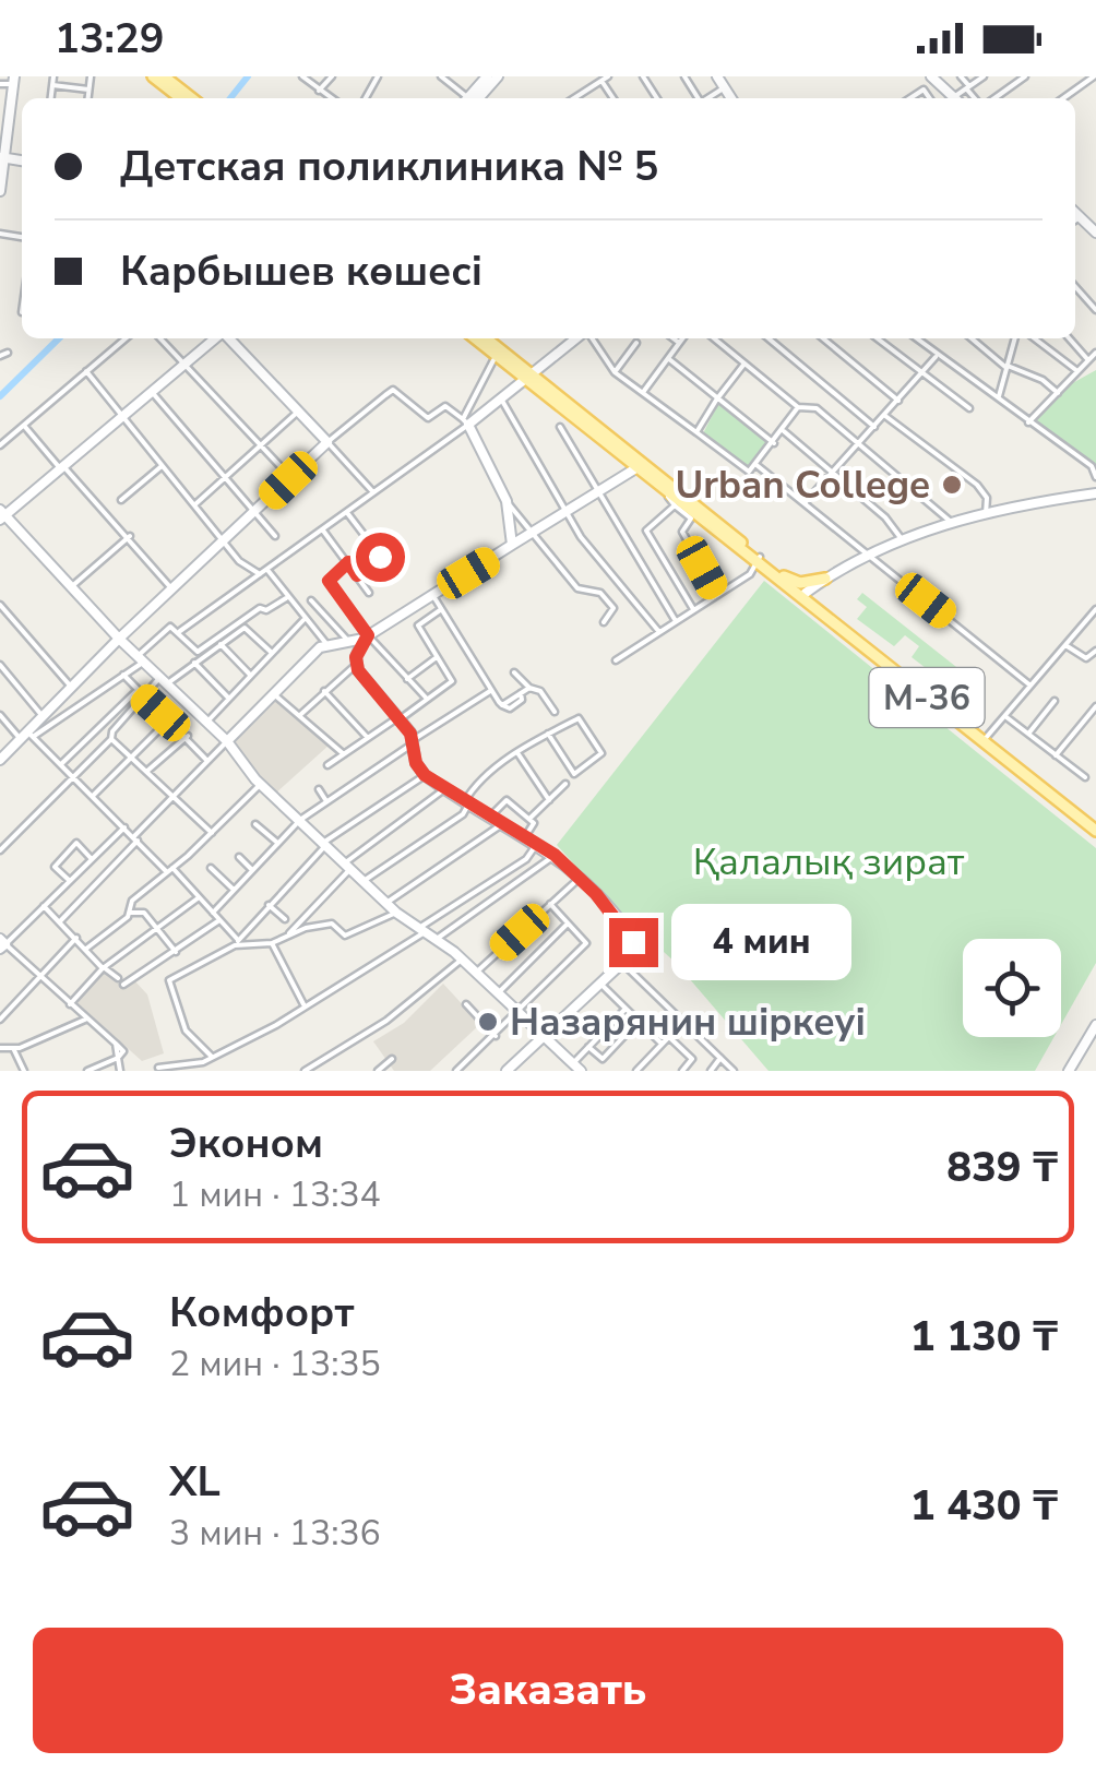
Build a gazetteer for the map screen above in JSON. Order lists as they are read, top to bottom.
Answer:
{
  "streets": {
    "main road": ["M-36"]
  },
  "parks": ["Қалалық зират"],
  "places": ["Urban College", "Назарянин шіркеуі"],
  "page": {
    "status": "13:29",
    "banner": ["Детская поликлиника № 5", "Карбышев көшесі"],
    "bubble": "4 мин",
    "list": [
      {
        "name": "Эконом",
        "note": "1 мин · 13:34",
        "value": "839 ₸"
      },
      {
        "name": "Комфорт",
        "note": "2 мин · 13:35",
        "value": "1 130 ₸"
      },
      {
        "name": "XL",
        "note": "3 мин · 13:36",
        "value": "1 430 ₸"
      }
    ],
    "buttons": "Заказать"
  }
}
